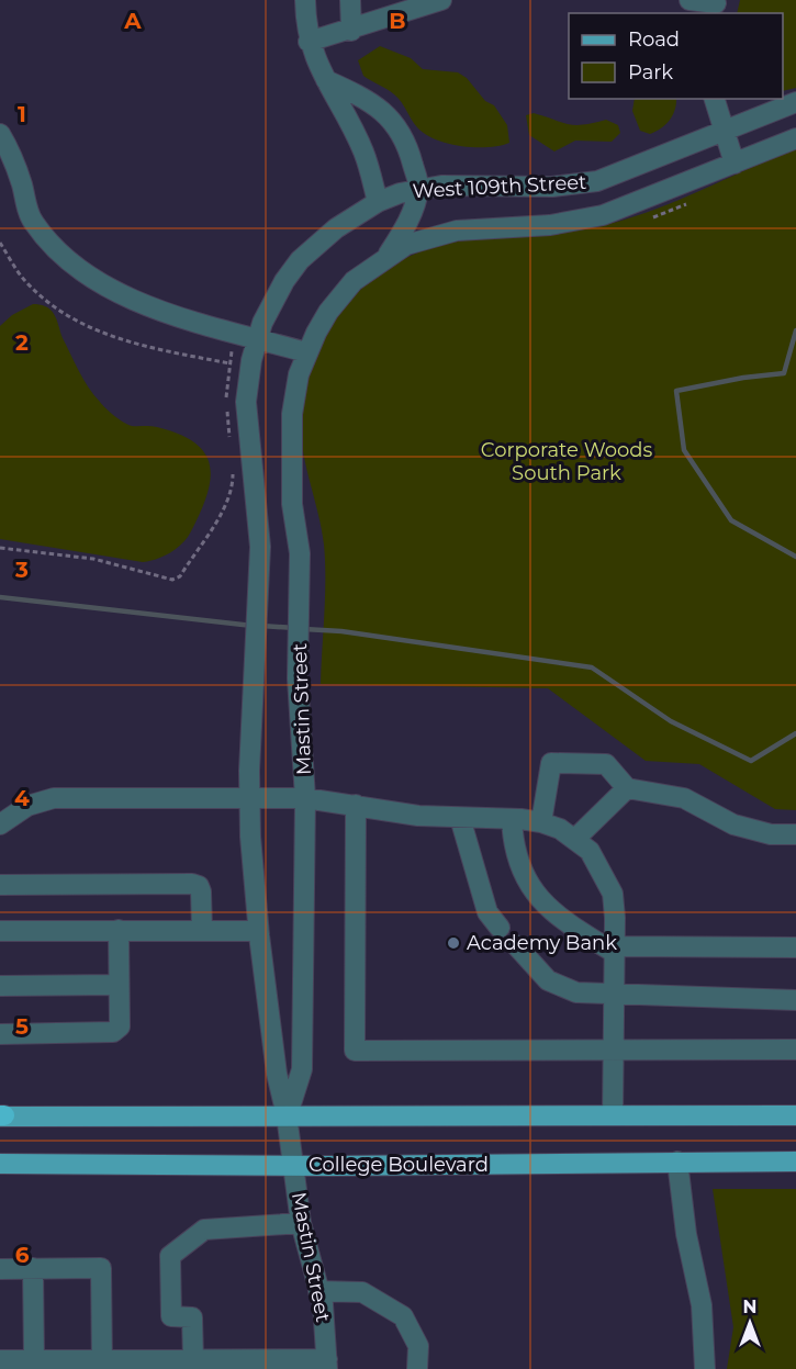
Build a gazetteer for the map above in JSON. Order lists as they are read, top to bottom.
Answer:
{
  "streets": {
    "main road": ["College Boulevard"],
    "street": ["West 109th Street", "Mastin Street"]
  },
  "crossings": [
    ["West 109th Street", "Mastin Street"],
    ["Mastin Street", "College Boulevard"]
  ],
  "parks": ["Corporate Woods South Park"],
  "places": ["Academy Bank"],
  "legend": ["Road", "Park"],
  "north": "top",
  "grid": {
    "columns": ["A", "B"],
    "rows": [
      "1",
      "2",
      "3",
      "4",
      "5",
      "6"
    ]
  }
}
